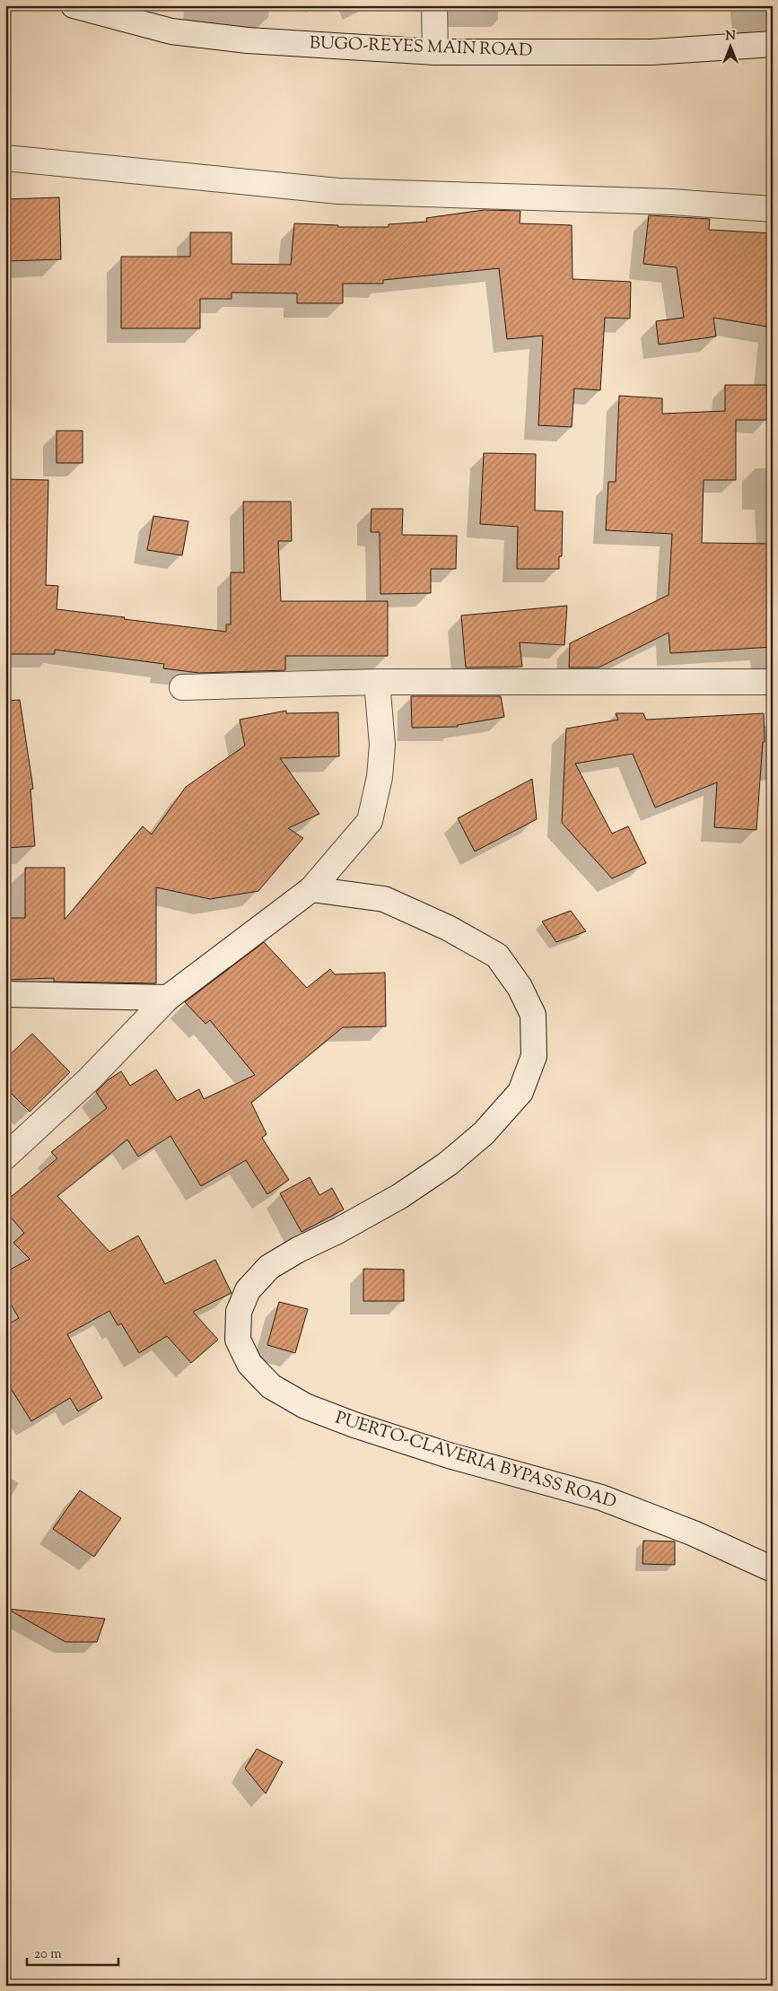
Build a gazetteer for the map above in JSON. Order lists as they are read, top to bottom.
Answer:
{
  "streets": {
    "street": ["BUGO-REYES MAIN ROAD", "PUERTO-CLAVERIA BYPASS ROAD"]
  },
  "scale_bar": "20 m",
  "north": "top"
}
